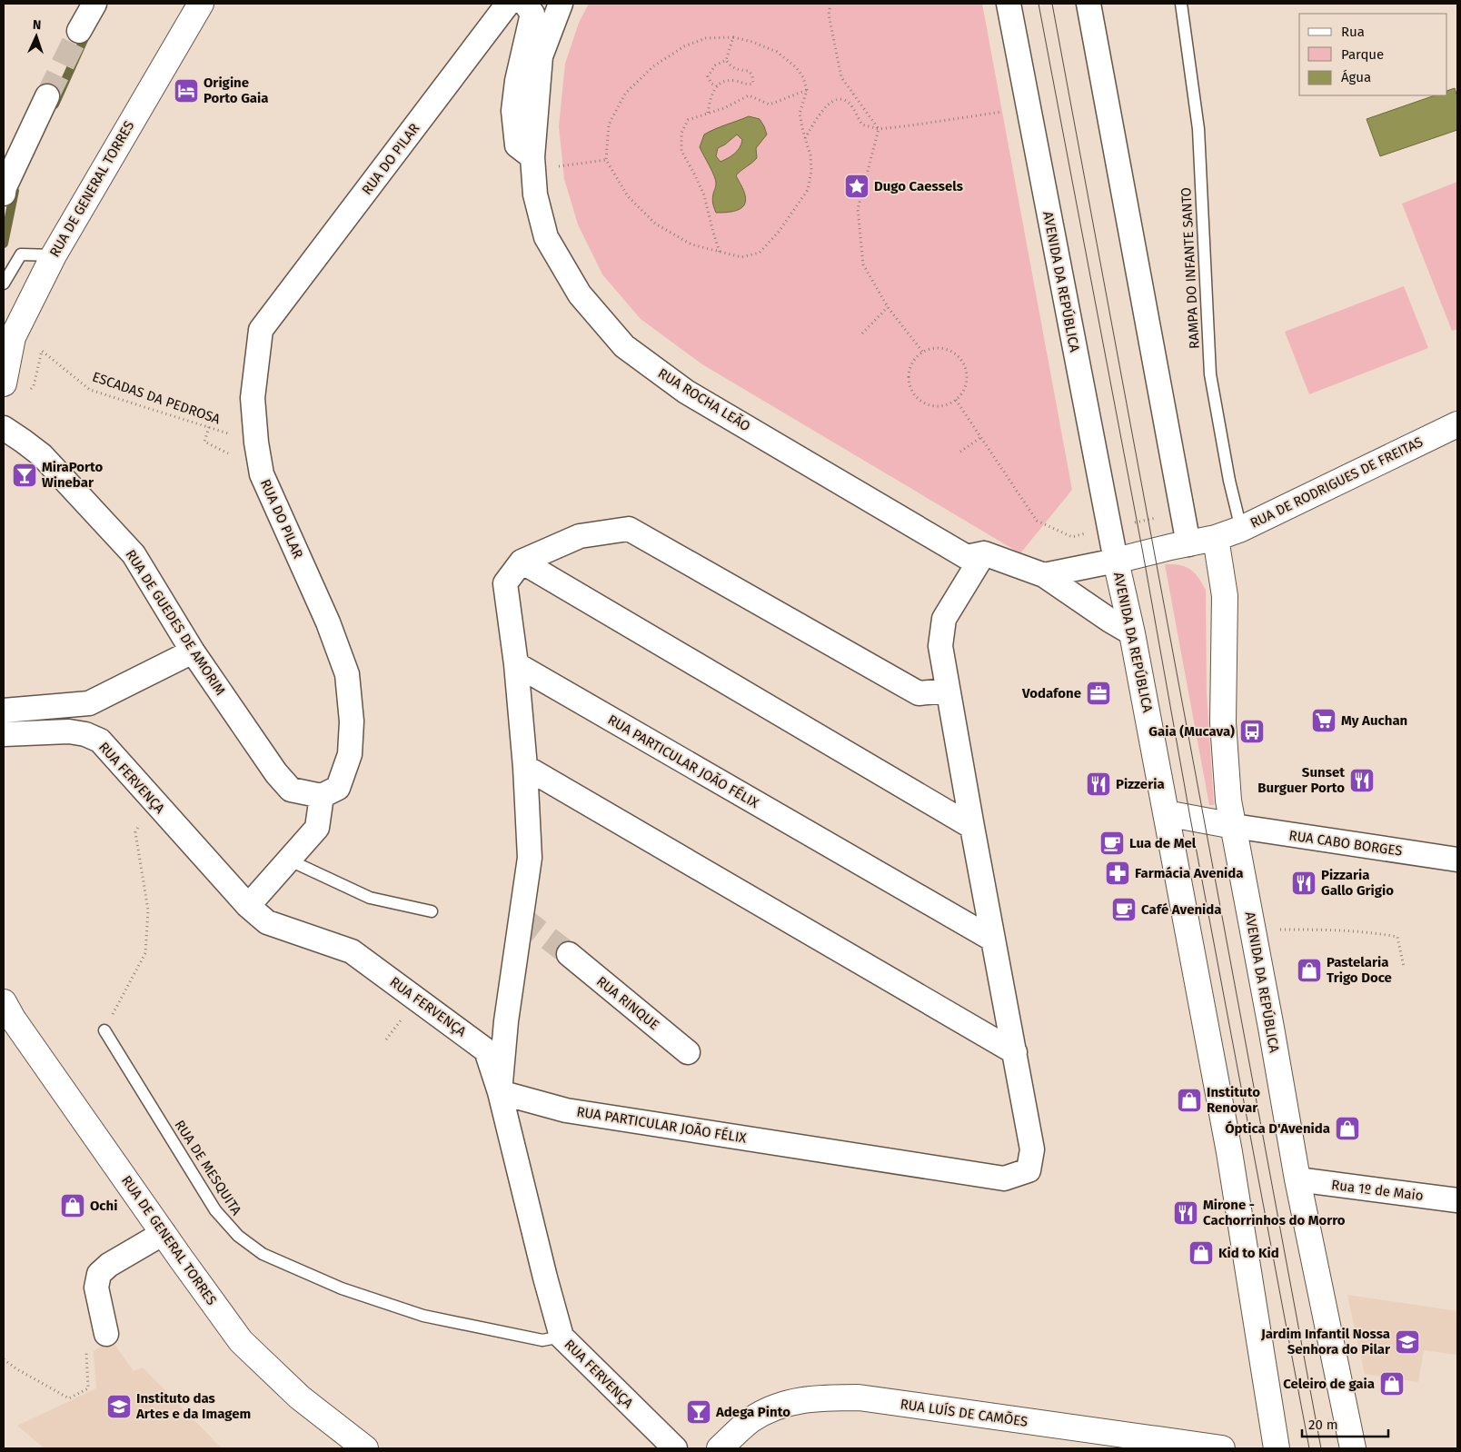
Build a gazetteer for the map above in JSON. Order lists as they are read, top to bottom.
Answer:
{
  "streets": {
    "main road": [
      "RUA DE GENERAL TORRES",
      "AVENIDA DA REPÚBLICA",
      "RUA DE RODRIGUES DE FREITAS",
      "RUA LUÍS DE CAMÕES"
    ],
    "street": [
      "RUA DO PILAR",
      "RUA ROCHA LEÃO",
      "RUA DE GUEDES DE AMORIM",
      "RUA PARTICULAR JOÃO FÉLIX",
      "RUA FERVENÇA",
      "RUA CABO BORGES",
      "RUA RINQUE",
      "Rua 1º de Maio"
    ],
    "lane": ["RAMPA DO INFANTE SANTO", "RUA DE MESQUITA"],
    "path": ["ESCADAS DA PEDROSA"]
  },
  "crossings": [
    ["RUA DO PILAR", "ESCADAS DA PEDROSA"],
    ["RUA DO PILAR", "RUA DE GUEDES DE AMORIM"],
    ["RAMPA DO INFANTE SANTO", "RUA DE RODRIGUES DE FREITAS"],
    ["AVENIDA DA REPÚBLICA", "RUA ROCHA LEÃO"],
    ["AVENIDA DA REPÚBLICA", "RUA DE RODRIGUES DE FREITAS"],
    ["AVENIDA DA REPÚBLICA", "RUA CABO BORGES"],
    ["AVENIDA DA REPÚBLICA", "Rua 1º de Maio"],
    ["RUA ROCHA LEÃO", "RUA PARTICULAR JOÃO FÉLIX"],
    ["RUA PARTICULAR JOÃO FÉLIX", "RUA FERVENÇA"],
    ["RUA FERVENÇA", "RUA DE MESQUITA"]
  ],
  "places": {
    "hotel": ["Origine Porto Gaia"],
    "place": ["Dugo Caessels"],
    "bar": ["MiraPorto Winebar", "Adega Pinto"],
    "office": ["Vodafone"],
    "supermarket": ["My Auchan"],
    "bus stop": ["Gaia (Mucava)"],
    "restaurant": [
      "Sunset Burguer Porto",
      "Pizzeria",
      "Pizzaria Gallo Grigio",
      "Mirone - Cachorrinhos do Morro"
    ],
    "cafe": ["Lua de Mel", "Café Avenida"],
    "pharmacy": ["Farmácia Avenida"],
    "shop": [
      "Pastelaria Trigo Doce",
      "Instituto Renovar",
      "Óptica D'Avenida",
      "Ochi",
      "Kid to Kid",
      "Celeiro de gaia"
    ],
    "school or university": ["Jardim Infantil Nossa Senhora do Pilar", "Instituto das Artes e da Imagem"]
  },
  "legend": ["Rua", "Parque", "Água"],
  "scale_bar": "20 m",
  "north": "top"
}
